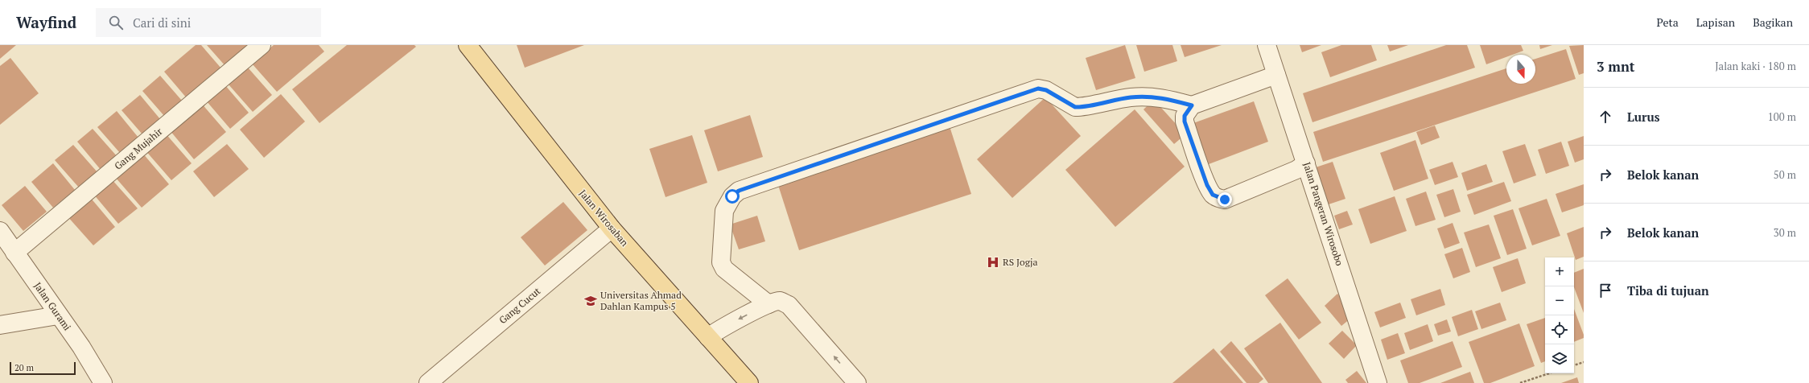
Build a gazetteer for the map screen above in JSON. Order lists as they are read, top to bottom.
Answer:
{
  "streets": {
    "main road": ["Jalan Wirosaban"],
    "street": [
      "Gang Mujahir",
      "Jalan Pangeran Wirosobo",
      "Gang Cucut",
      "Jalan Gurami"
    ]
  },
  "crossings": [
    ["Gang Mujahir", "Jalan Gurami"],
    ["Jalan Wirosaban", "Gang Cucut"]
  ],
  "places": {
    "hospital": ["RS Jogja"],
    "school or university": ["Universitas Ahmad Dahlan Kampus 5"]
  },
  "scale_bar": "20 m",
  "north": "bottom",
  "page": {
    "header": "Wayfind",
    "search": "Cari di sini",
    "nav": ["Peta", "Lapisan", "Bagikan"],
    "heading": ["3 mnt", "Jalan kaki · 180 m"],
    "list": [
      ["Lurus", "100 m"],
      ["Belok kanan", "50 m"],
      ["Belok kanan", "30 m"],
      "Tiba di tujuan"
    ],
    "map_buttons": ["+", "−"],
    "scale": "20 m"
  }
}
